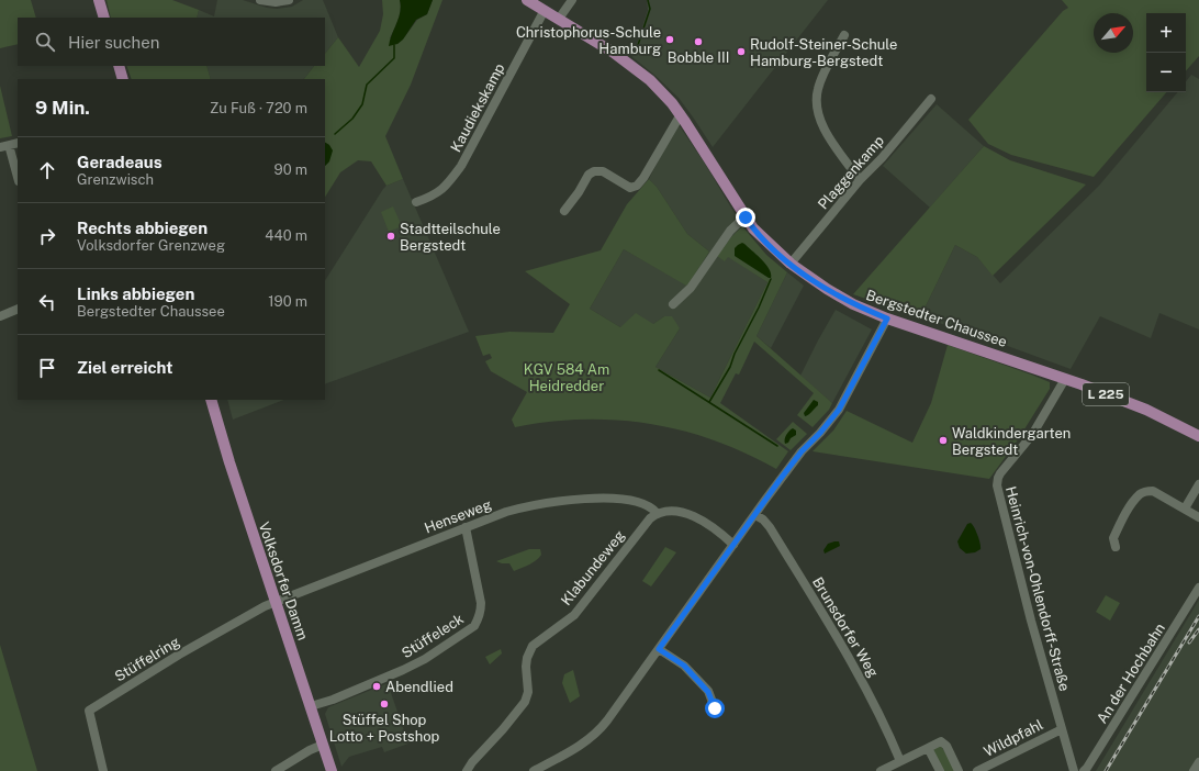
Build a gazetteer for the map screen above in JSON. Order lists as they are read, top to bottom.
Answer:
{
  "streets": {
    "main road": ["Bergstedter Chaussee", "L 225", "Volksdorfer Damm"],
    "street": [
      "Kaudiekskamp",
      "Plaggenkamp",
      "Henseweg",
      "Klabundeweg",
      "Heinrich-von-Ohlendorff-Straße",
      "Brunsdorfer Weg",
      "Stüffeleck",
      "Stüffelring",
      "An der Hochbahn",
      "Wildpfahl"
    ]
  },
  "crossings": [
    ["Kaudiekskamp", "Bergstedter Chaussee"],
    ["Plaggenkamp", "Bergstedter Chaussee"],
    ["Bergstedter Chaussee", "L 225"],
    ["Bergstedter Chaussee", "Heinrich-von-Ohlendorff-Straße"],
    ["L 225", "Heinrich-von-Ohlendorff-Straße"],
    ["Henseweg", "Klabundeweg"],
    ["Henseweg", "Volksdorfer Damm"],
    ["Henseweg", "Stüffeleck"],
    ["Henseweg", "Stüffelring"],
    ["Volksdorfer Damm", "Stüffeleck"],
    ["Volksdorfer Damm", "Stüffelring"],
    ["Heinrich-von-Ohlendorff-Straße", "Wildpfahl"]
  ],
  "parks": ["KGV 584 Am Heidredder"],
  "places": [
    "Christophorus-Schule Hamburg",
    "Bobble III",
    "Rudolf-Steiner-Schule Hamburg-Bergstedt",
    "Stadtteilschule Bergstedt",
    "Waldkindergarten Bergstedt",
    "Abendlied",
    "Stüffel Shop Lotto + Postshop"
  ],
  "north": "top right",
  "page": {
    "map_buttons": ["+", "−"],
    "search": "Hier suchen",
    "heading": ["9 Min.", "Zu Fuß · 720 m"],
    "list": [
      ["Geradeaus", "Grenzwisch", "90 m"],
      ["Rechts abbiegen", "Volksdorfer Grenzweg", "440 m"],
      ["Links abbiegen", "Bergstedter Chaussee", "190 m"],
      "Ziel erreicht"
    ]
  }
}
